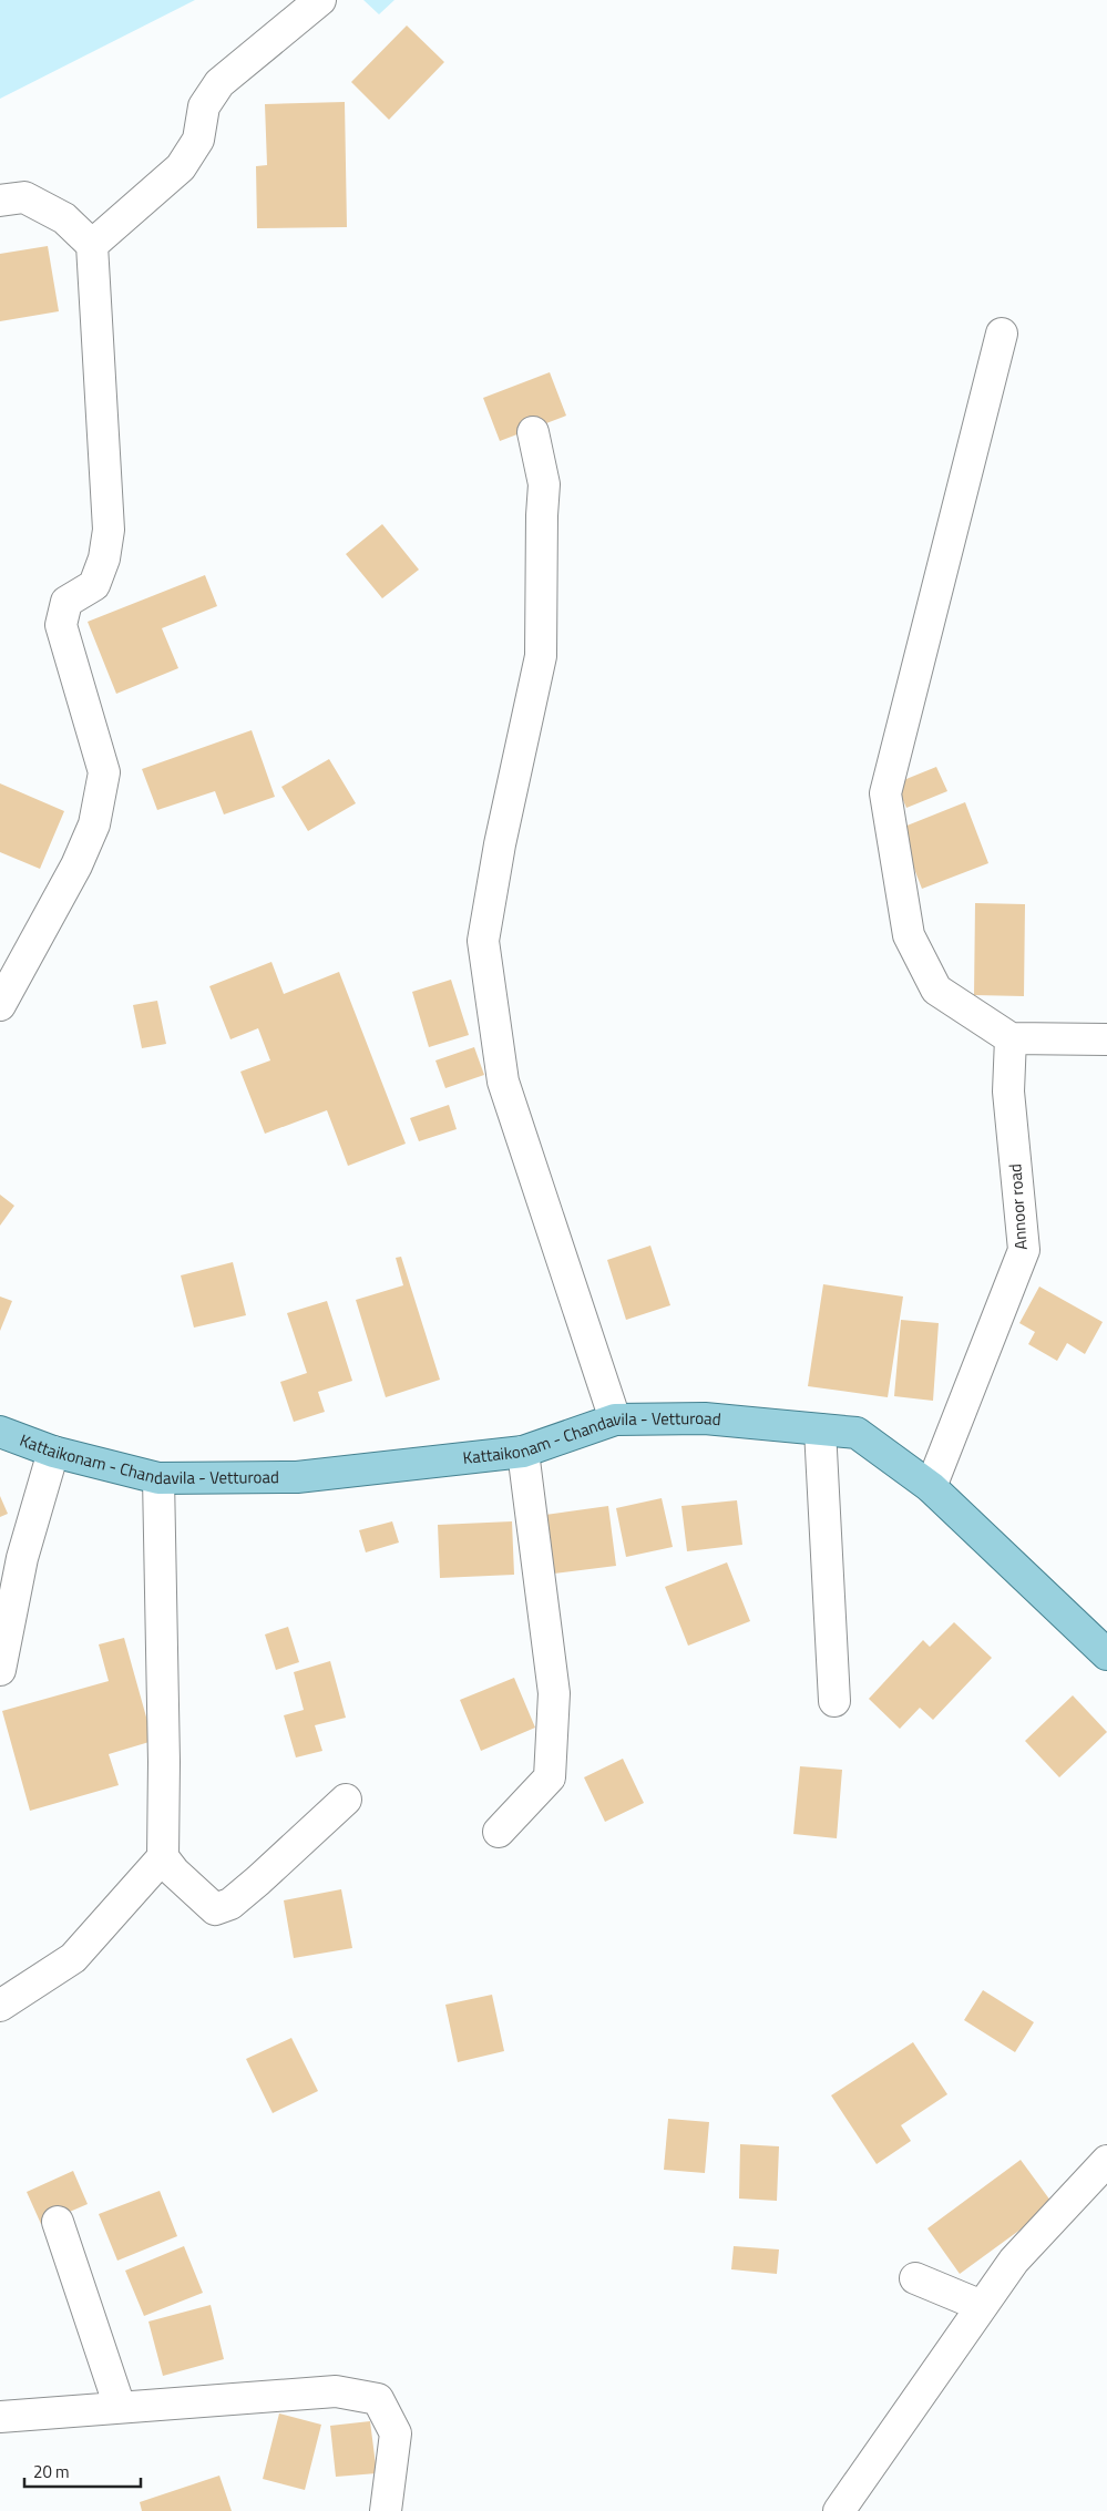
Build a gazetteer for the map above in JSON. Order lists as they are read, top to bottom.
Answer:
{
  "streets": {
    "main road": ["Kattaikonam - Chandavila - Vetturoad"],
    "street": ["Annoor road"]
  },
  "crossings": [
    ["Annoor road", "Kattaikonam - Chandavila - Vetturoad"]
  ],
  "scale_bar": "20 m"
}
